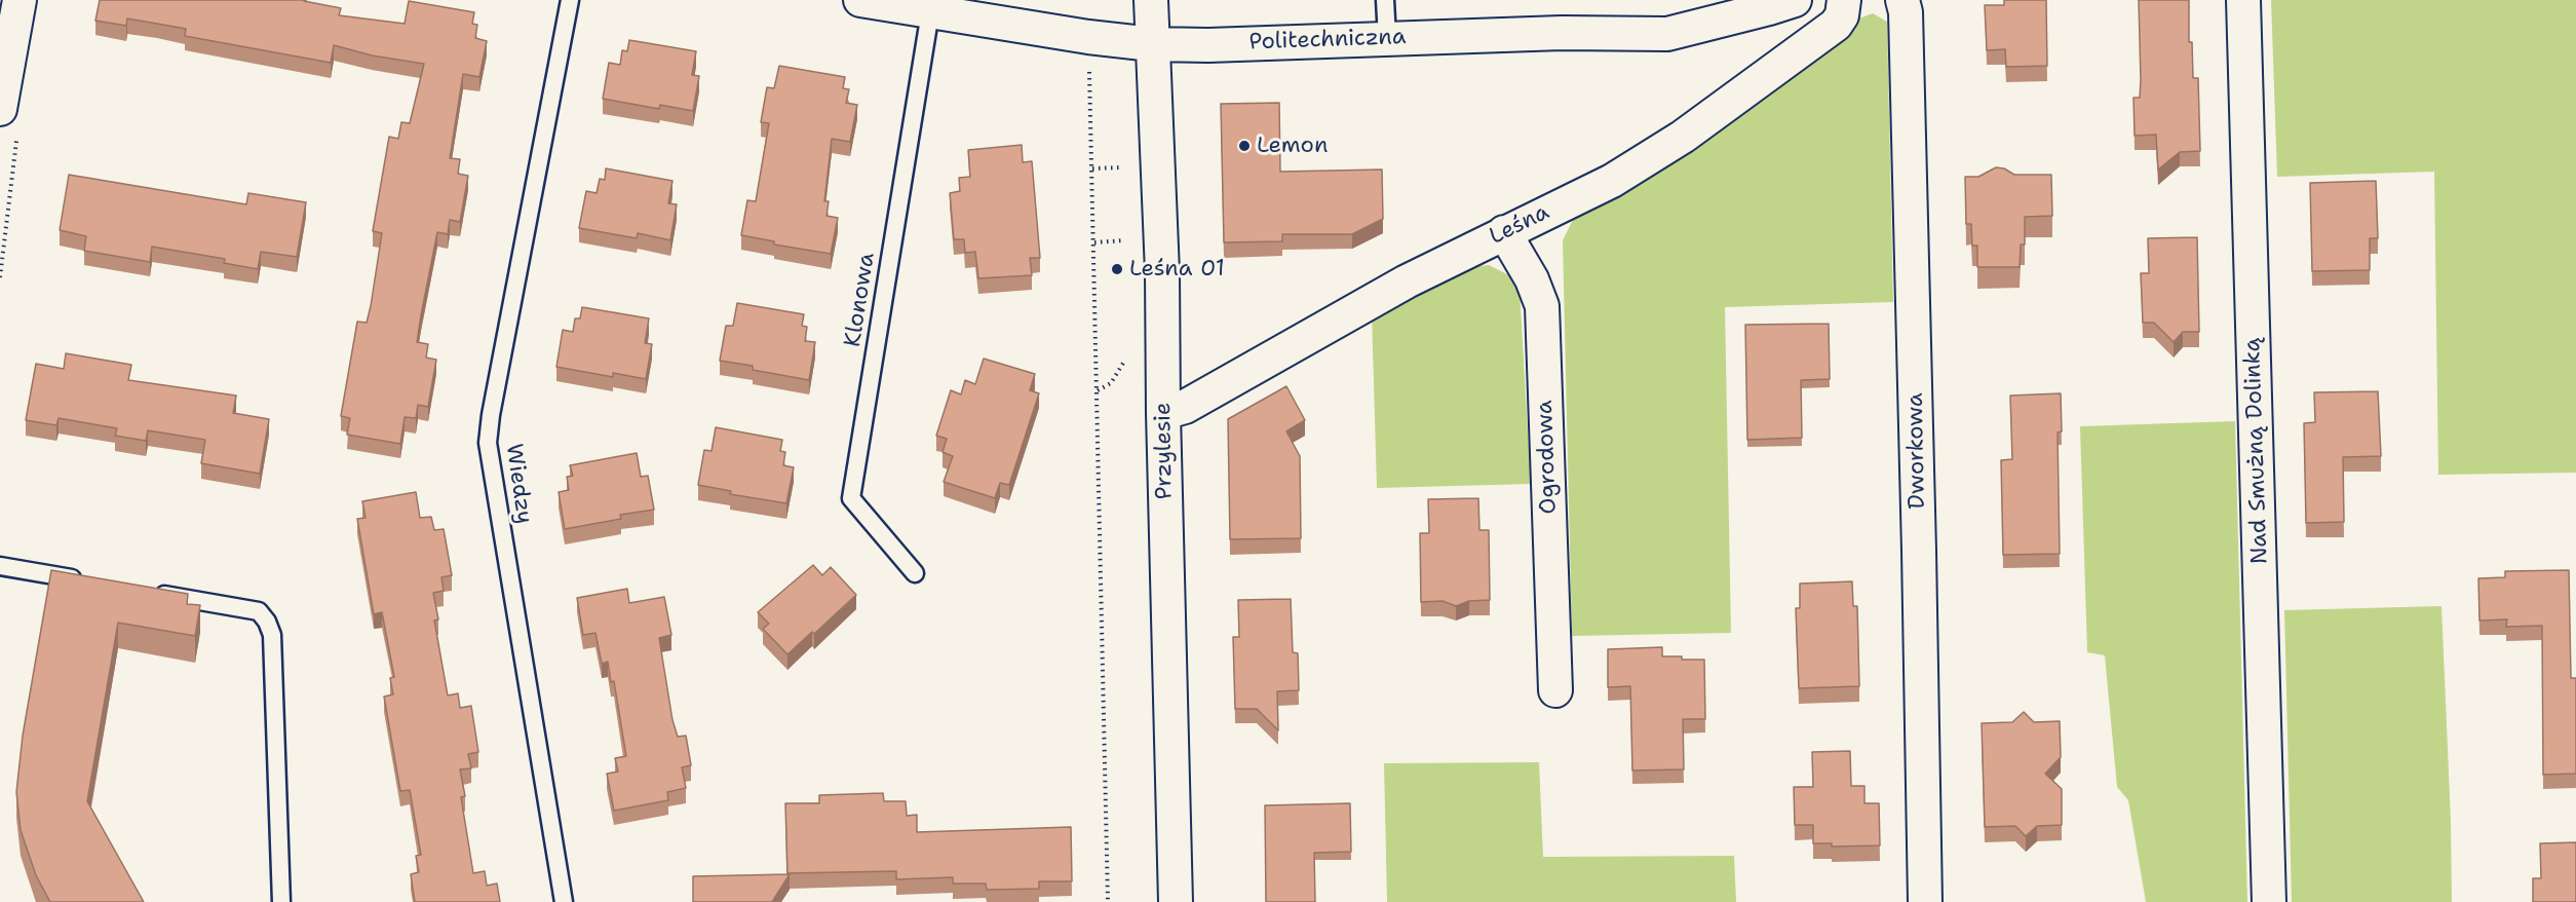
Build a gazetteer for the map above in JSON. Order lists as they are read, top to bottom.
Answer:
{
  "streets": {
    "street": [
      "Politechniczna",
      "Leśna",
      "Przylesie",
      "Dworkowa",
      "Nad Smużną Dolinką",
      "Ogrodowa"
    ],
    "lane": ["Klonowa", "Wiedzy"]
  },
  "crossings": [
    ["Politechniczna", "Klonowa"],
    ["Politechniczna", "Przylesie"],
    ["Leśna", "Przylesie"],
    ["Leśna", "Ogrodowa"]
  ],
  "places": ["Lemon", "Leśna 01"]
}
